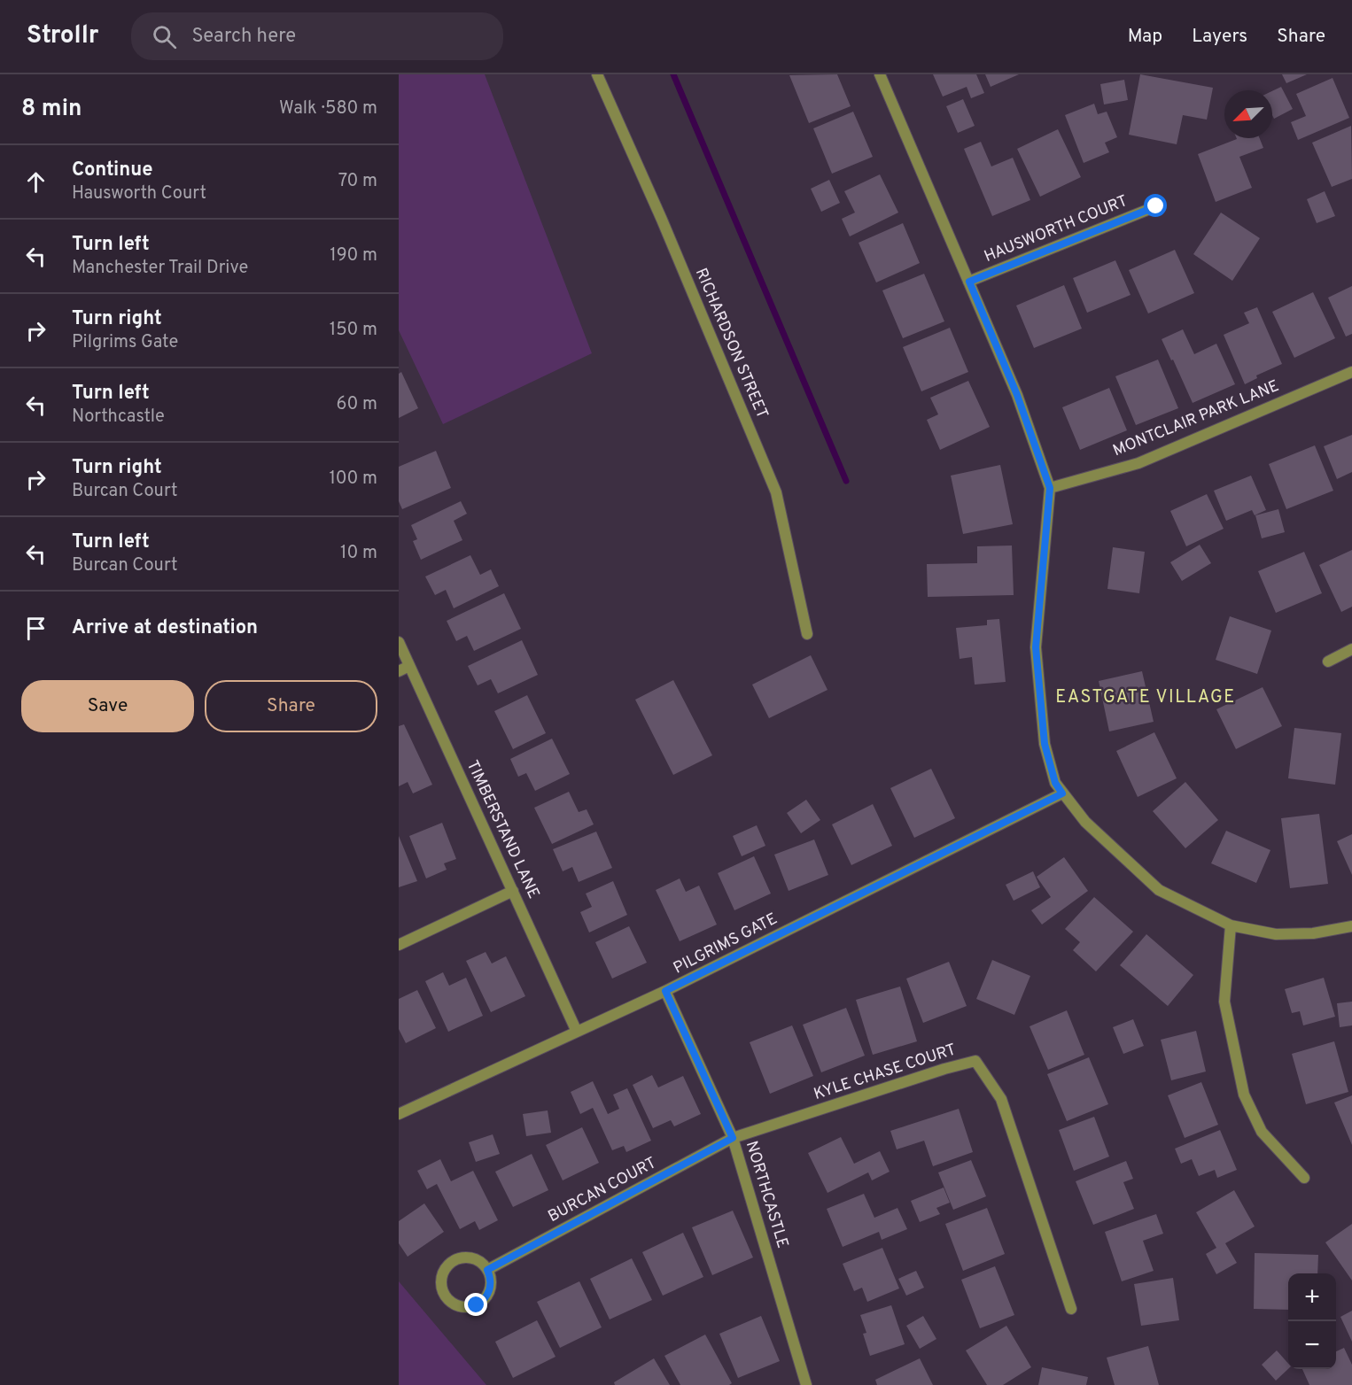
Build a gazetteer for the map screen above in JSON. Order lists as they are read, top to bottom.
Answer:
{
  "streets": {
    "street": [
      "HAUSWORTH COURT",
      "RICHARDSON STREET",
      "MONTCLAIR PARK LANE",
      "TIMBERSTAND LANE",
      "PILGRIMS GATE",
      "KYLE CHASE COURT",
      "BURCAN COURT",
      "NORTHCASTLE"
    ]
  },
  "crossings": [
    ["TIMBERSTAND LANE", "PILGRIMS GATE"],
    ["PILGRIMS GATE", "NORTHCASTLE"],
    ["KYLE CHASE COURT", "BURCAN COURT"],
    ["KYLE CHASE COURT", "NORTHCASTLE"],
    ["BURCAN COURT", "NORTHCASTLE"]
  ],
  "districts": ["EASTGATE VILLAGE"],
  "north": "bottom left",
  "page": {
    "header": "Strollr",
    "search": "Search here",
    "nav": ["Map", "Layers", "Share"],
    "heading": ["8 min", "Walk · 580 m"],
    "list": [
      ["Continue", "Hausworth Court", "70 m"],
      ["Turn left", "Manchester Trail Drive", "190 m"],
      ["Turn right", "Pilgrims Gate", "150 m"],
      ["Turn left", "Northcastle", "60 m"],
      ["Turn right", "Burcan Court", "100 m"],
      ["Turn left", "Burcan Court", "10 m"],
      "Arrive at destination"
    ],
    "buttons": ["Save", "Share"],
    "map_buttons": ["+", "−"]
  }
}
